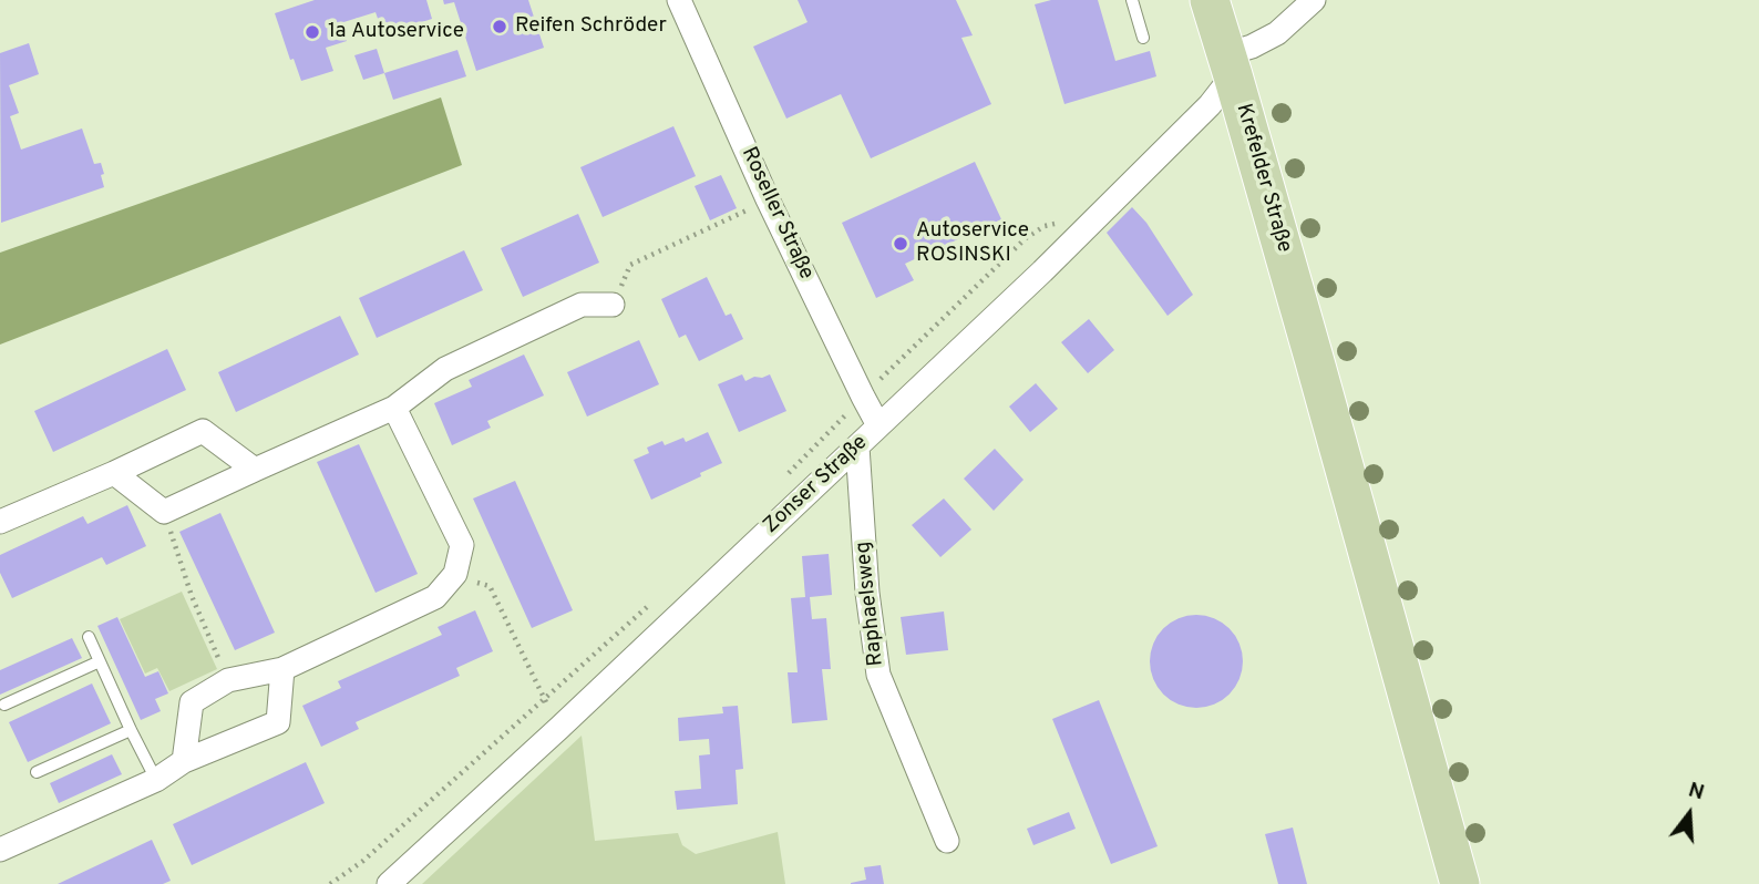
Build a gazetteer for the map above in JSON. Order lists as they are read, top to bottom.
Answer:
{
  "streets": {
    "main road": ["Krefelder Straße"],
    "street": ["Roseller Straße", "Zonser Straße", "Raphaelsweg"]
  },
  "crossings": [
    ["Krefelder Straße", "Zonser Straße"],
    ["Roseller Straße", "Zonser Straße"],
    ["Zonser Straße", "Raphaelsweg"]
  ],
  "places": ["Reifen Schröder", "1a Autoservice", "Autoservice ROSINSKI"],
  "north": "top"
}
